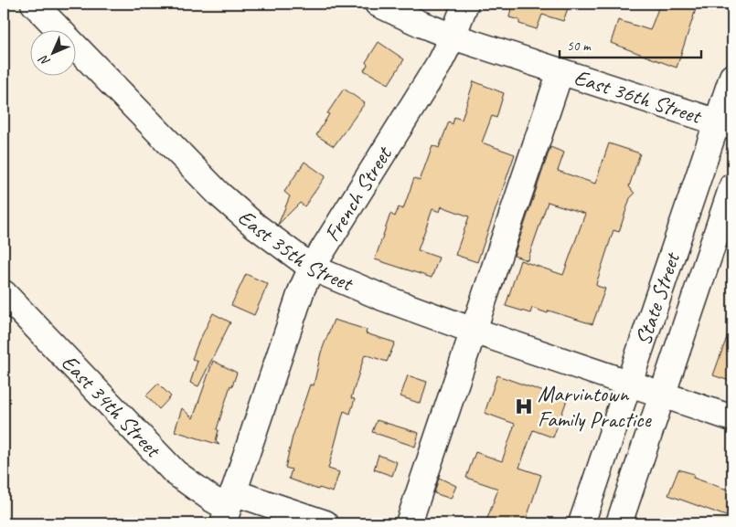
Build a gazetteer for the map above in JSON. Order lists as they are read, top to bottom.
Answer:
{
  "streets": {
    "street": [
      "East 36th Street",
      "French Street",
      "East 35th Street",
      "State Street",
      "East 34th Street"
    ]
  },
  "crossings": [
    ["East 36th Street", "French Street"],
    ["East 36th Street", "State Street"],
    ["French Street", "East 35th Street"],
    ["French Street", "East 34th Street"],
    ["East 35th Street", "State Street"]
  ],
  "places": {
    "hospital": ["Marvintown Family Practice"]
  },
  "scale_bar": "50 m",
  "north": "bottom left"
}
